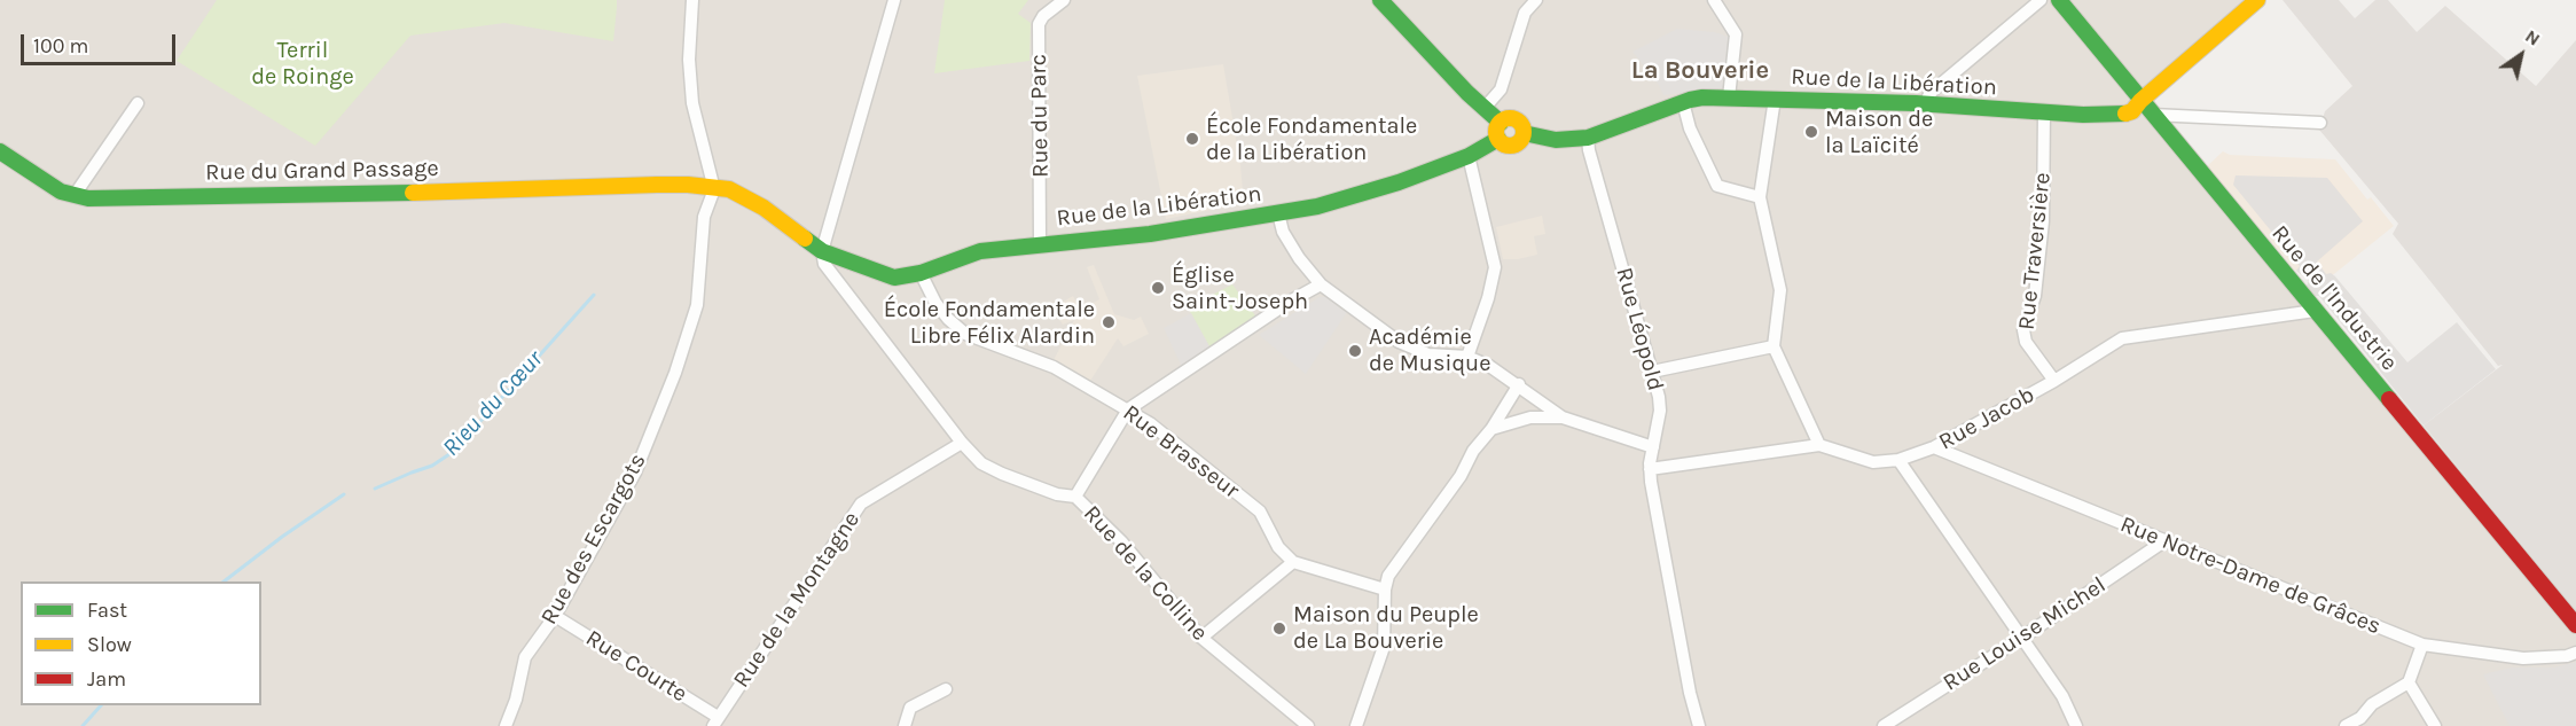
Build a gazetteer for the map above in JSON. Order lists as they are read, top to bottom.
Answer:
{
  "streets": {
    "street": [
      "Rue de la Libération",
      "Rue du Parc",
      "Rue du Grand Passage",
      "Rue Traversière",
      "Rue de l'Industrie",
      "Rue Léopold",
      "Rue Jacob",
      "Rue Brasseur",
      "Rue des Escargots",
      "Rue de la Colline",
      "Rue Notre-Dame de Grâces",
      "Rue de la Montagne",
      "Rue Louise Michel",
      "Rue Courte"
    ]
  },
  "crossings": [
    ["Rue de la Libération", "Rue du Parc"],
    ["Rue de la Libération", "Rue Traversière"],
    ["Rue de la Libération", "Rue de l'Industrie"],
    ["Rue de la Libération", "Rue Léopold"],
    ["Rue de la Libération", "Rue Brasseur"],
    ["Rue de la Libération", "Rue de la Colline"],
    ["Rue du Grand Passage", "Rue des Escargots"],
    ["Rue Traversière", "Rue Jacob"],
    ["Rue de l'Industrie", "Rue Jacob"],
    ["Rue Léopold", "Rue Jacob"],
    ["Rue Jacob", "Rue Notre-Dame de Grâces"],
    ["Rue des Escargots", "Rue Courte"],
    ["Rue de la Colline", "Rue de la Montagne"],
    ["Rue Notre-Dame de Grâces", "Rue Louise Michel"],
    ["Rue de la Montagne", "Rue Courte"]
  ],
  "districts": ["La Bouverie"],
  "water": ["Rieu du Cœur"],
  "parks": ["Terril de Roinge"],
  "places": [
    "Maison de la Laïcité",
    "École Fondamentale de la Libération",
    "Église Saint-Joseph",
    "École Fondamentale Libre Félix Alardin",
    "Académie de Musique",
    "Maison du Peuple de La Bouverie"
  ],
  "legend": ["Fast", "Slow", "Jam"],
  "scale_bar": "100 m",
  "north": "top right"
}
